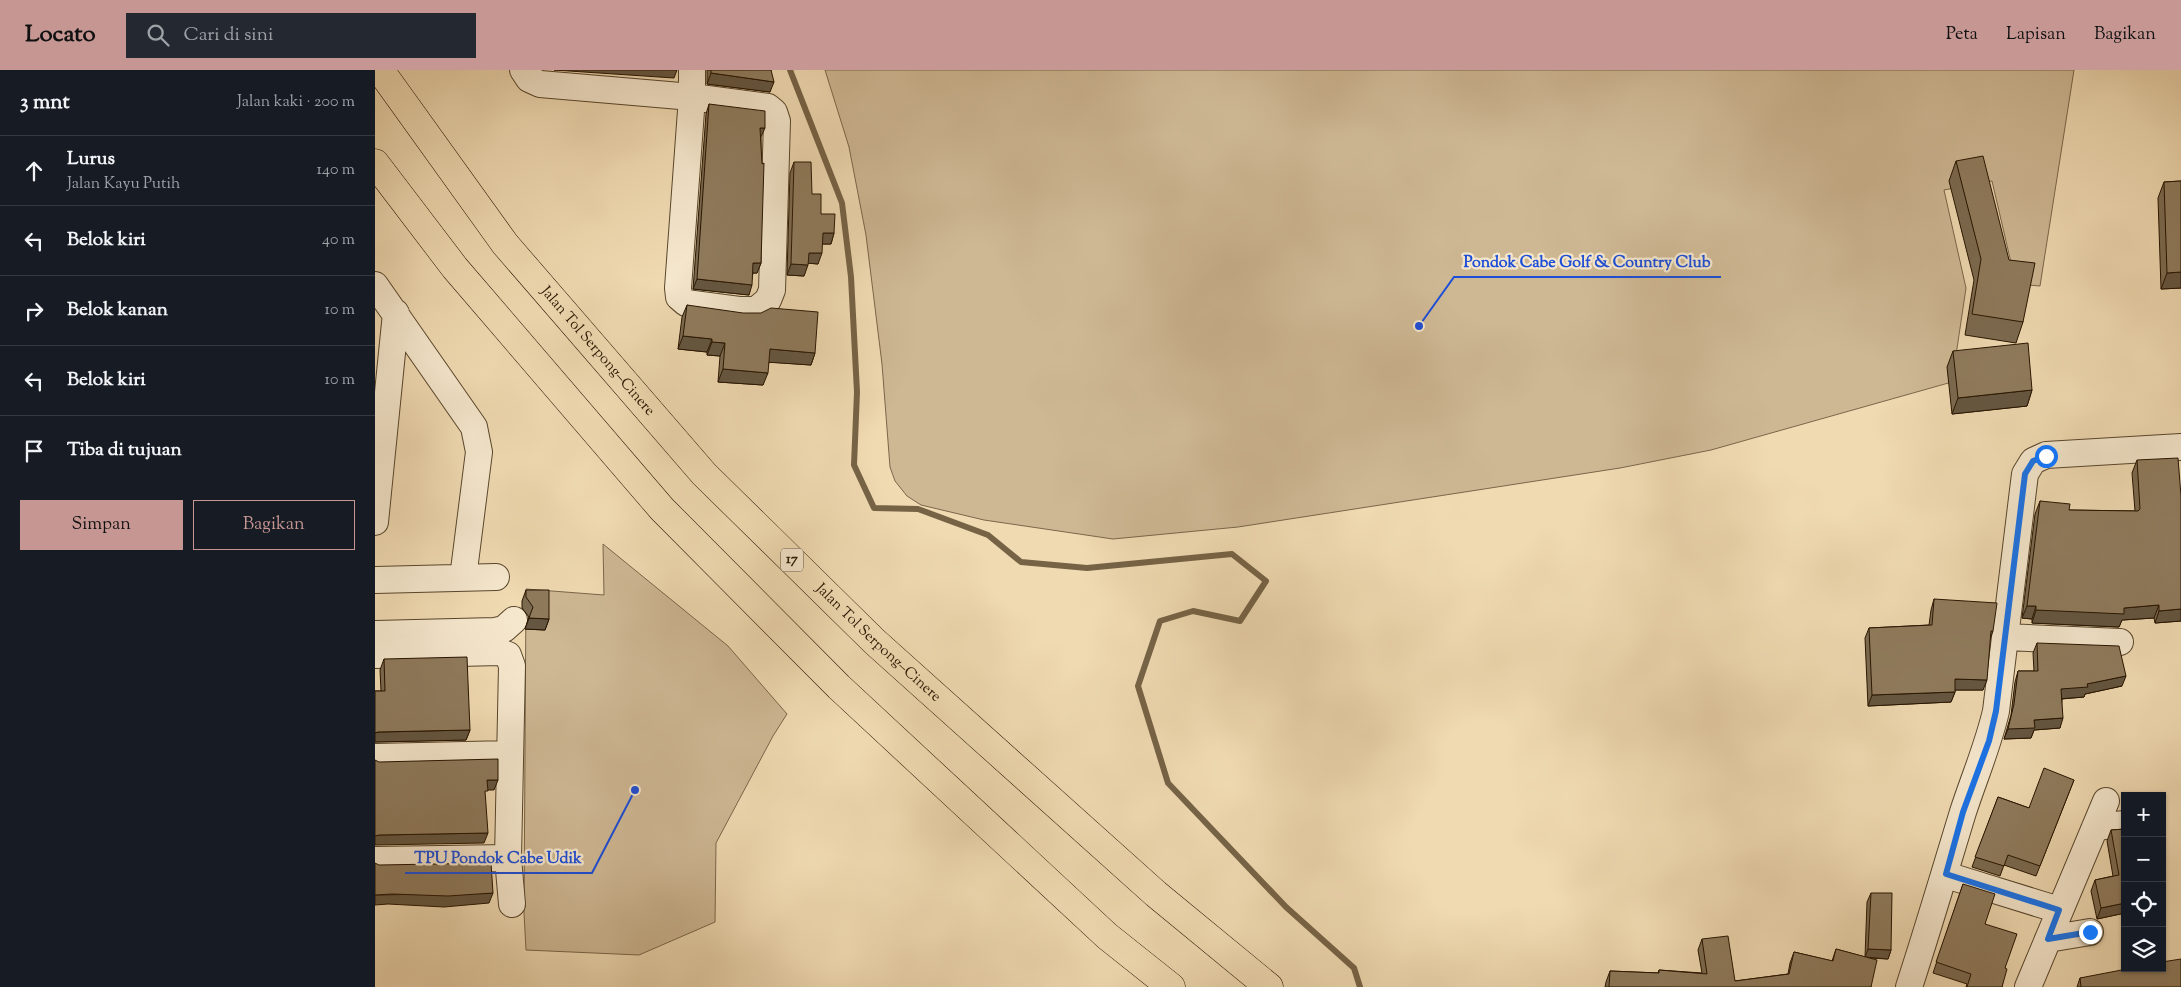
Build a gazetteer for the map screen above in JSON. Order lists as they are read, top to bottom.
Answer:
{
  "streets": {
    "highway": ["Jalan Tol Serpong–Cinere", "17"]
  },
  "places": ["Pondok Cabe Golf & Country Club", "TPU Pondok Cabe Udik"],
  "page": {
    "header": "Locato",
    "search": "Cari di sini",
    "nav": ["Peta", "Lapisan", "Bagikan"],
    "heading": ["3 mnt", "Jalan kaki · 200 m"],
    "list": [
      ["Lurus", "Jalan Kayu Putih", "140 m"],
      ["Belok kiri", "40 m"],
      ["Belok kanan", "10 m"],
      ["Belok kiri", "10 m"],
      "Tiba di tujuan"
    ],
    "buttons": ["Simpan", "Bagikan"],
    "map_buttons": ["+", "−"]
  }
}
